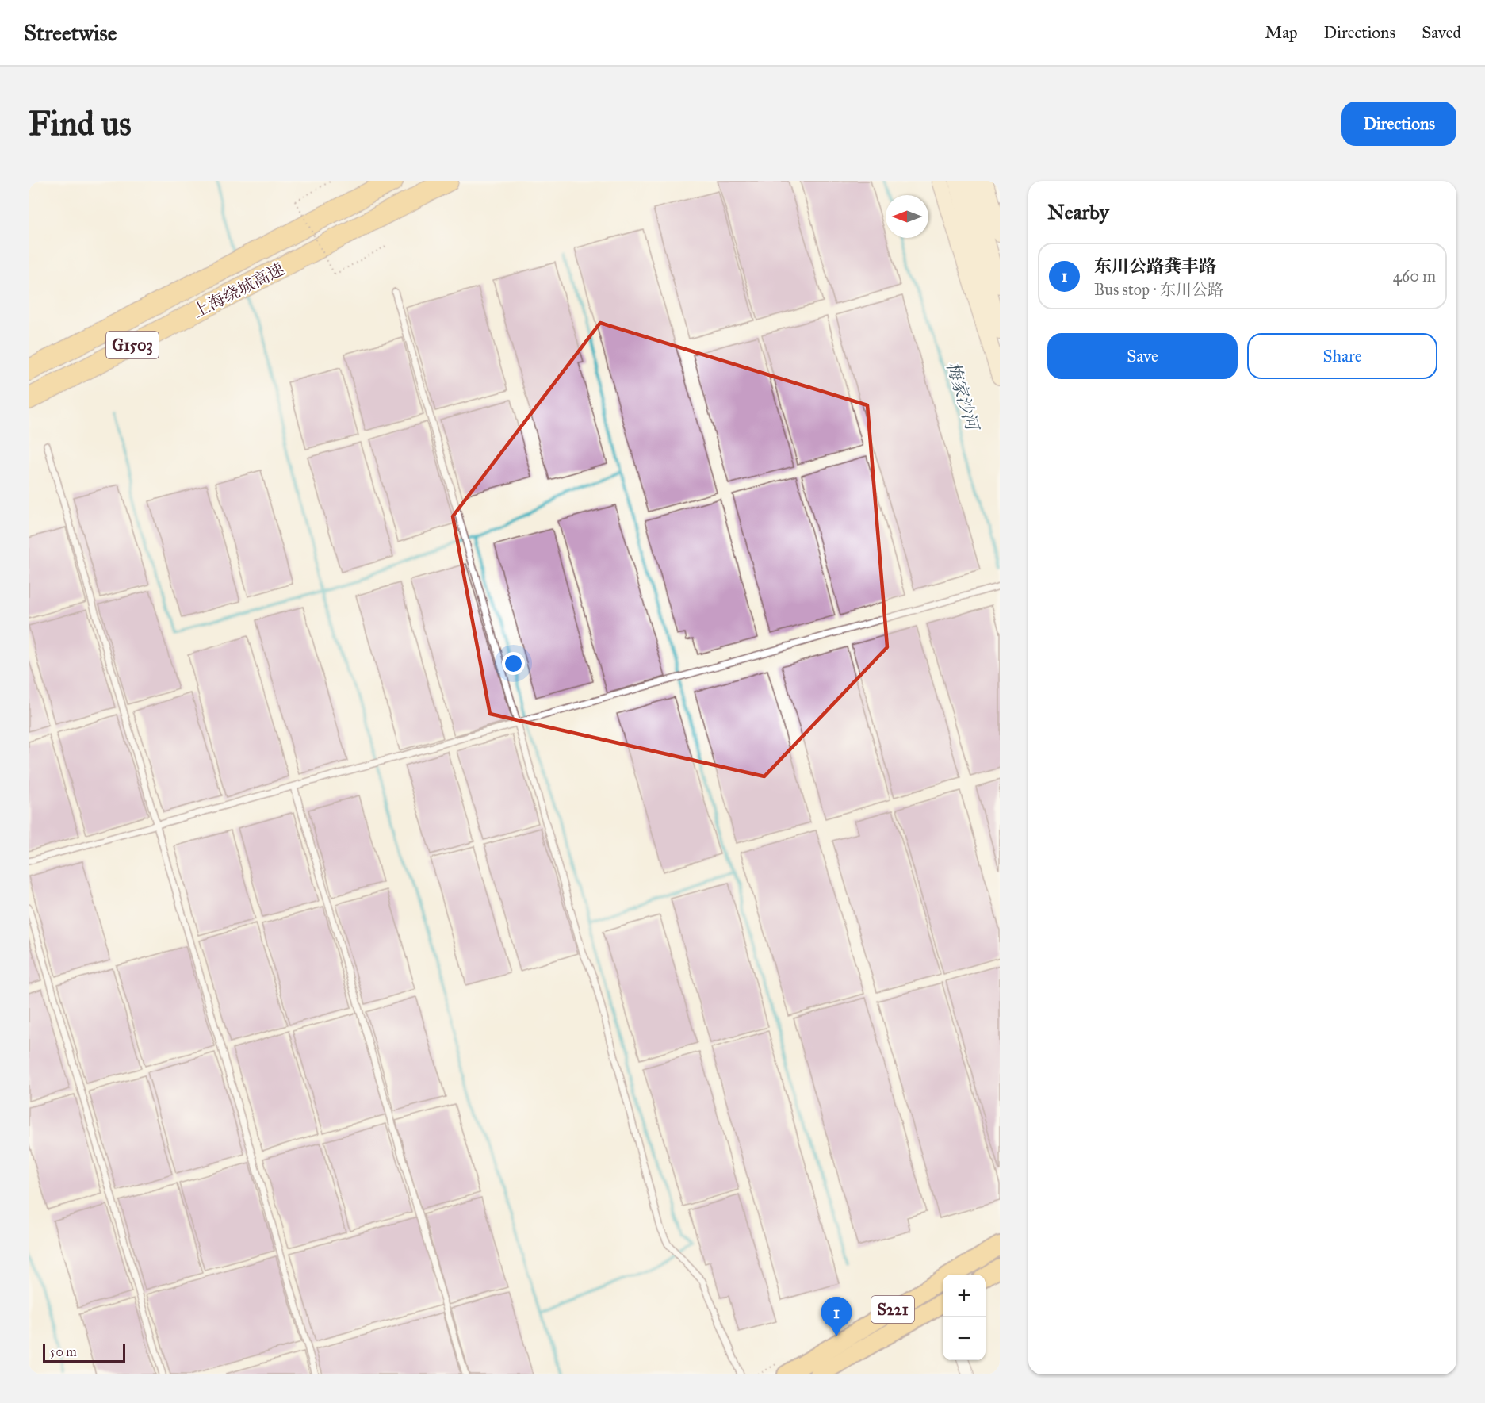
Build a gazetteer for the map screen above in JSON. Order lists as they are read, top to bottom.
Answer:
{
  "streets": {
    "highway": ["上海绕城高速", "G1503"],
    "main road": ["S221"]
  },
  "water": ["梅家沙河"],
  "scale_bar": "50 m",
  "north": "left",
  "page": {
    "header": "Streetwise",
    "nav": ["Map", "Directions", "Saved"],
    "buttons": [
      "Directions",
      ["Save", "Share"]
    ],
    "title": "Find us",
    "heading": "Nearby",
    "list": [
      {
        "mark": "1",
        "name": "东川公路龚丰路",
        "note": "Bus stop · 东川公路",
        "value": "460 m"
      }
    ],
    "map_buttons": ["+", "−"],
    "pins": "1",
    "scale": "50 m"
  }
}
